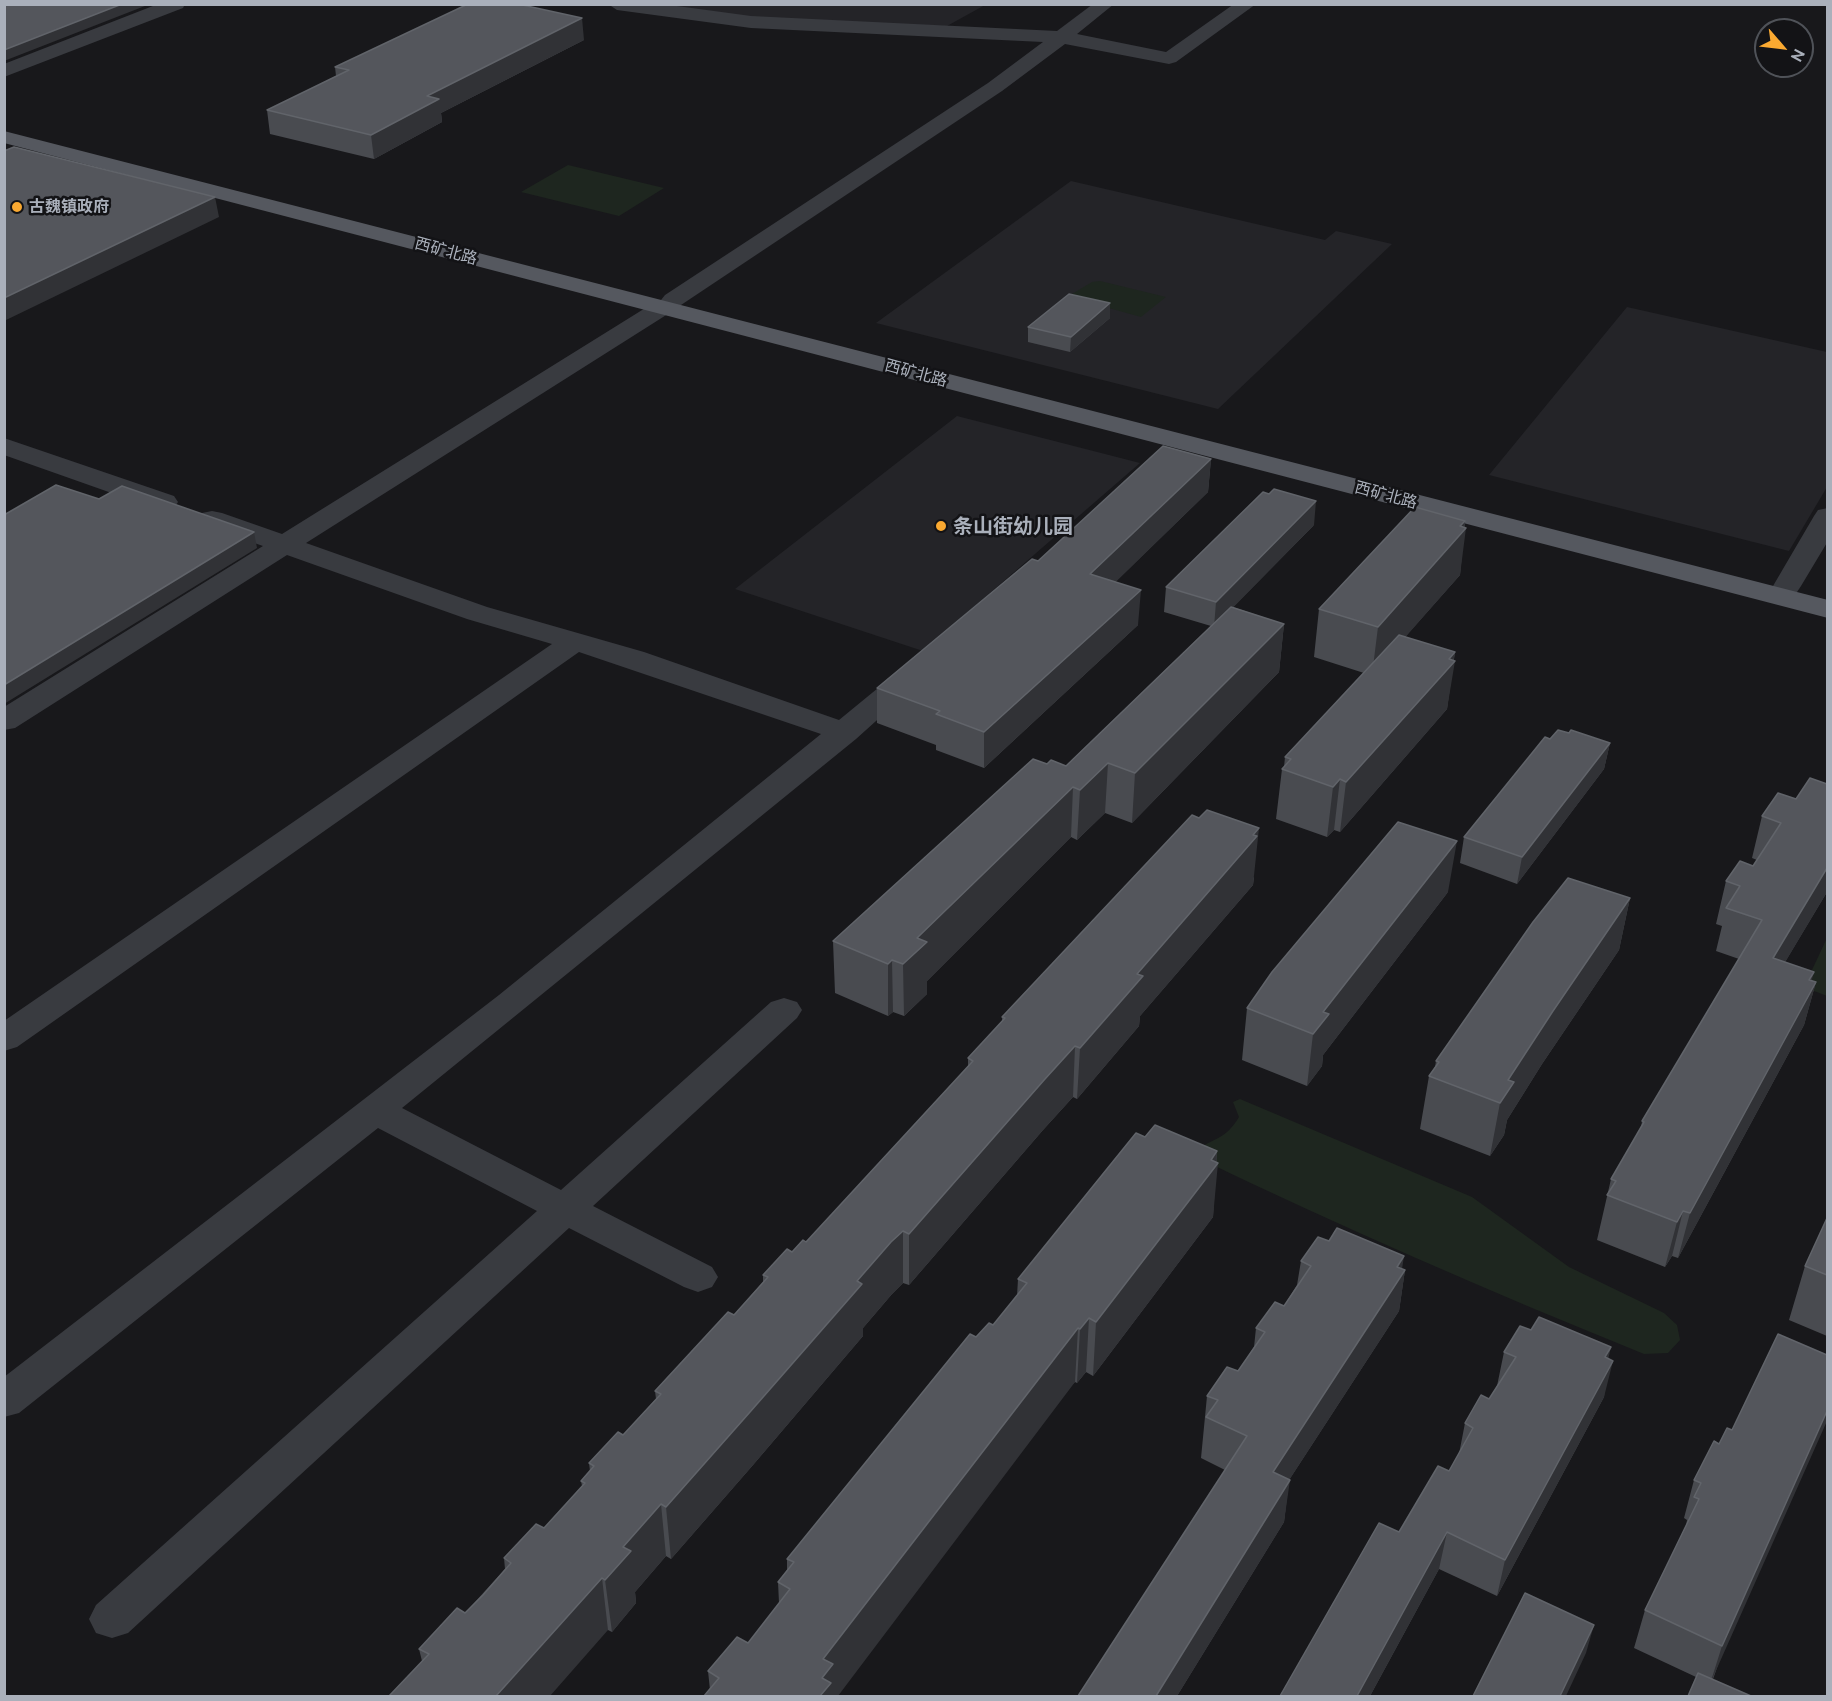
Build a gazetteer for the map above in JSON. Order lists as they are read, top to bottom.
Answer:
{
  "streets": {
    "main road": ["西矿北路"]
  },
  "places": ["古魏镇政府", "条山街幼儿园"],
  "north": "bottom right"
}
